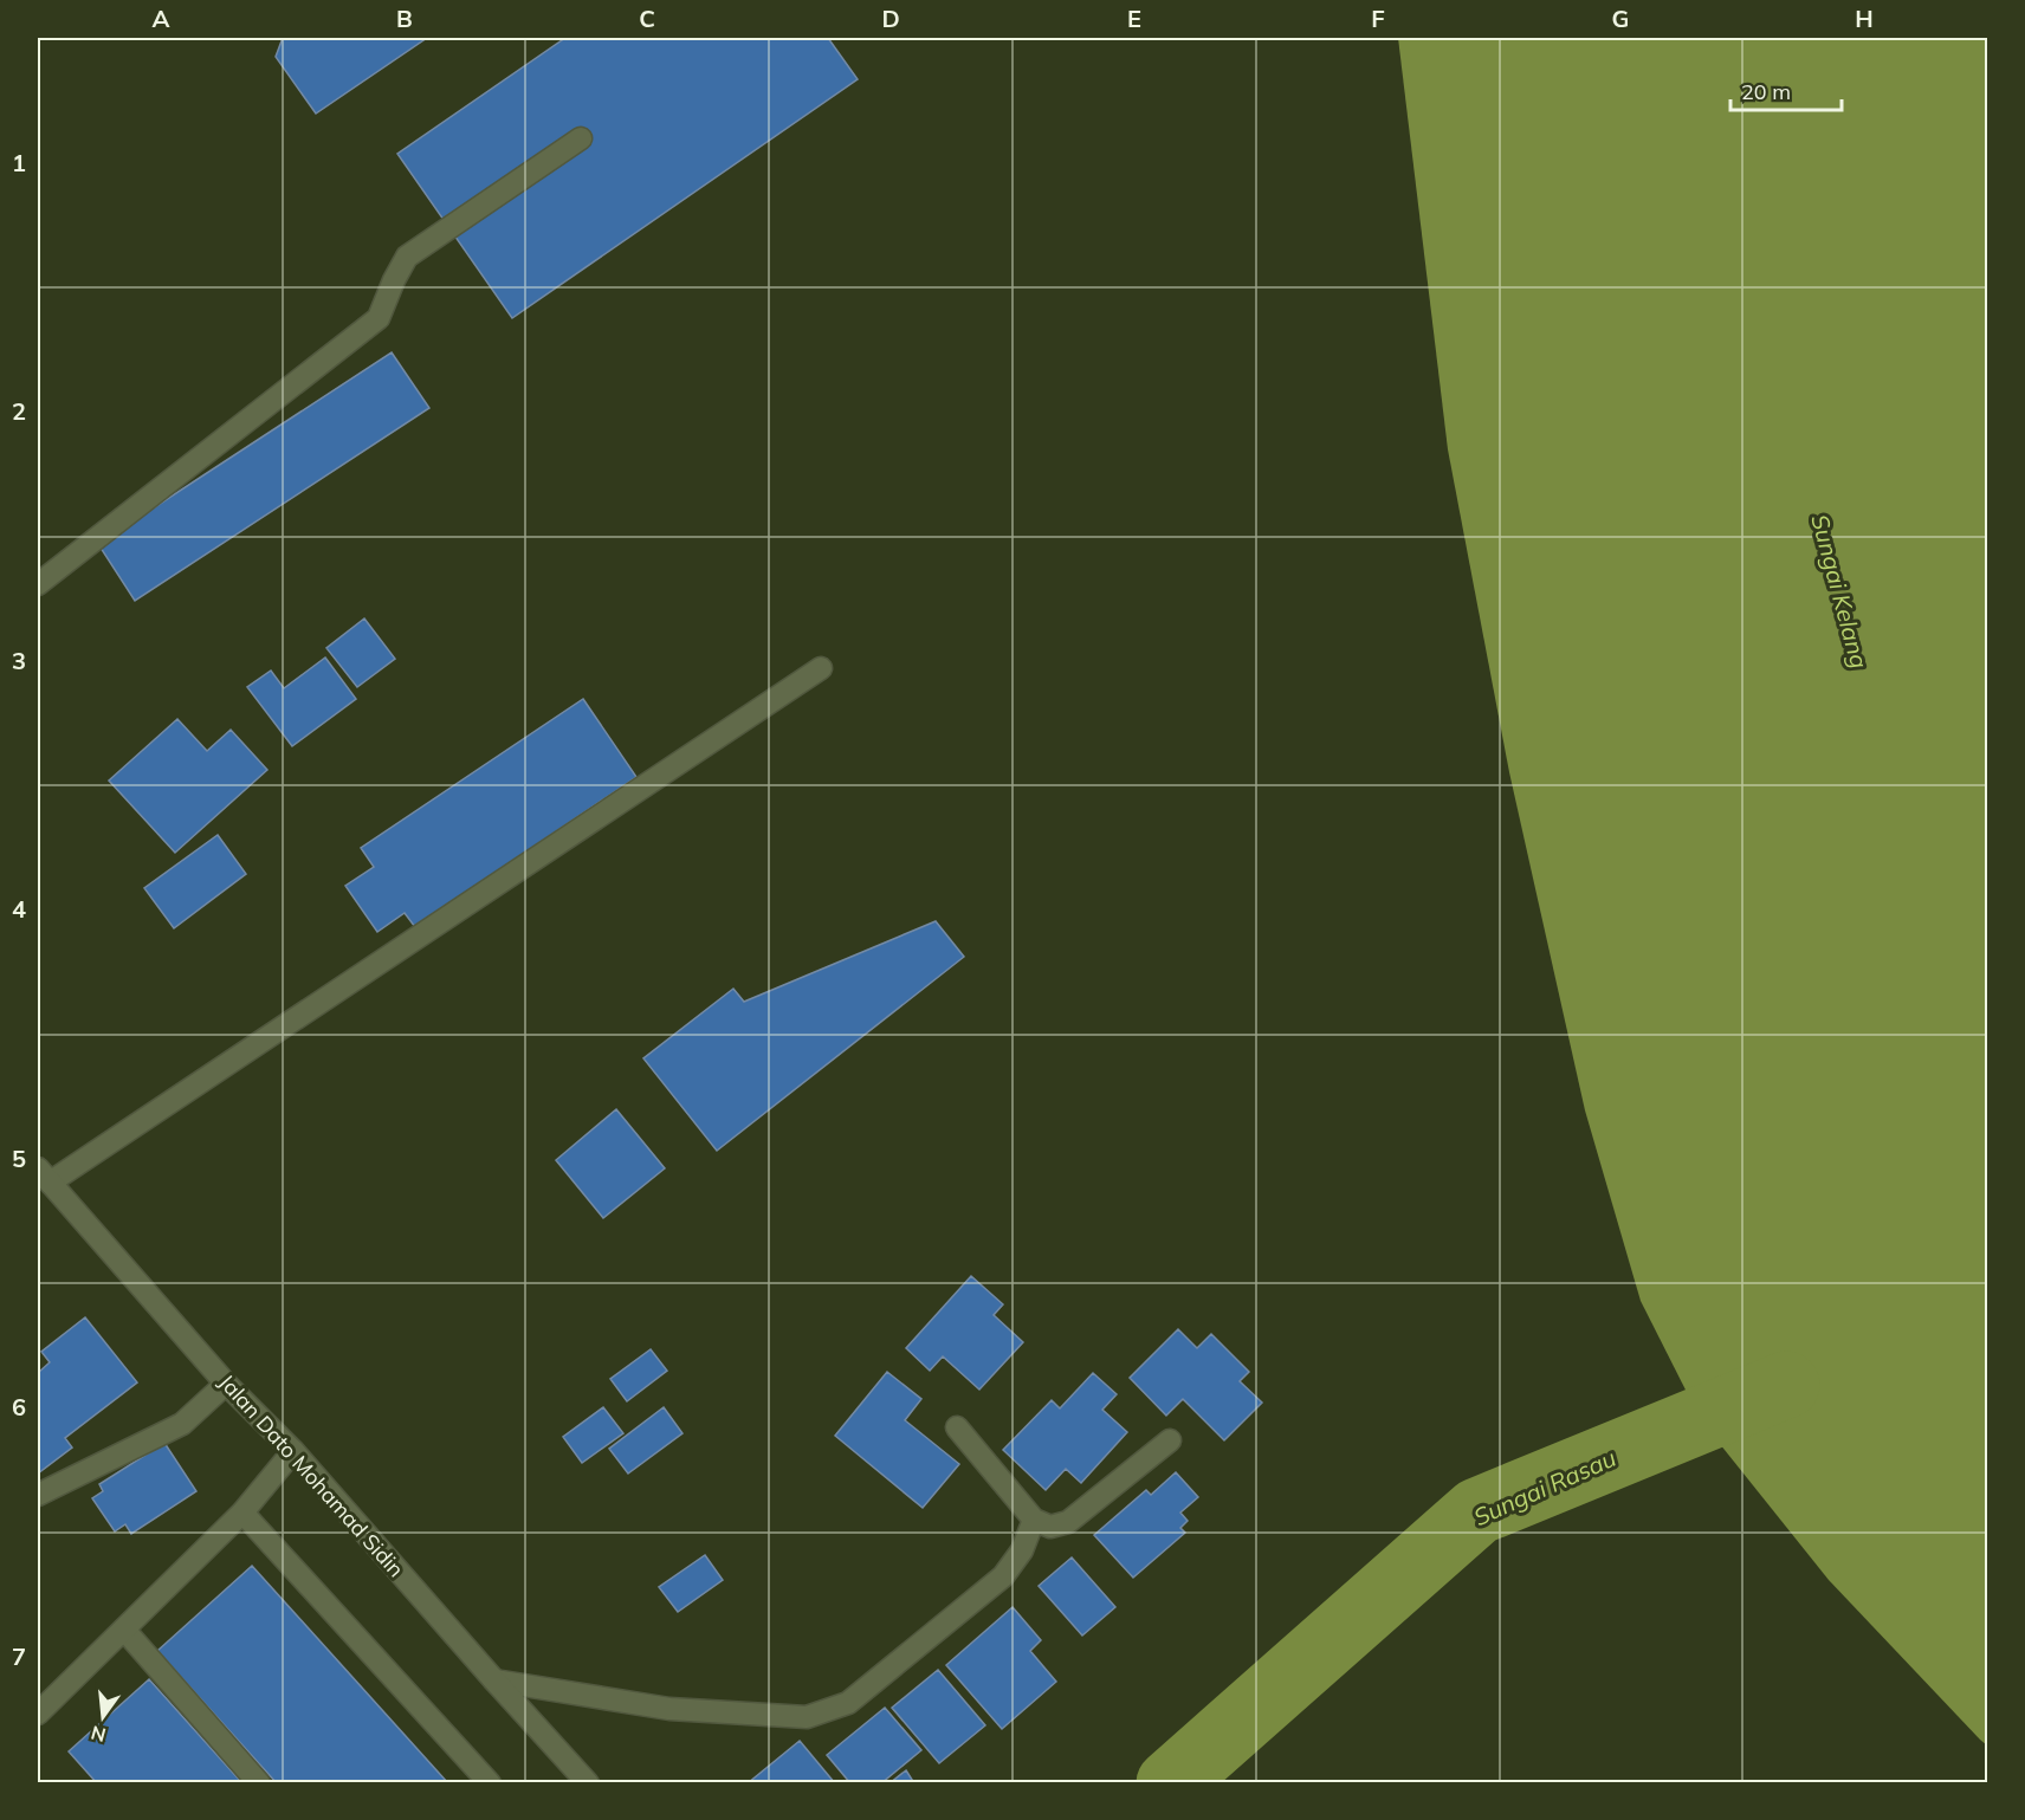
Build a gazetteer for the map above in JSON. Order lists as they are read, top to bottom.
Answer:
{
  "streets": {
    "street": ["Jalan Dato Mohamad Sidin"]
  },
  "water": ["Sungai Kelang", "Sungai Rasau"],
  "scale_bar": "20 m",
  "north": "bottom",
  "grid": {
    "columns": [
      "A",
      "B",
      "C",
      "D",
      "E",
      "F",
      "G",
      "H"
    ],
    "rows": [
      "1",
      "2",
      "3",
      "4",
      "5",
      "6",
      "7"
    ]
  }
}
